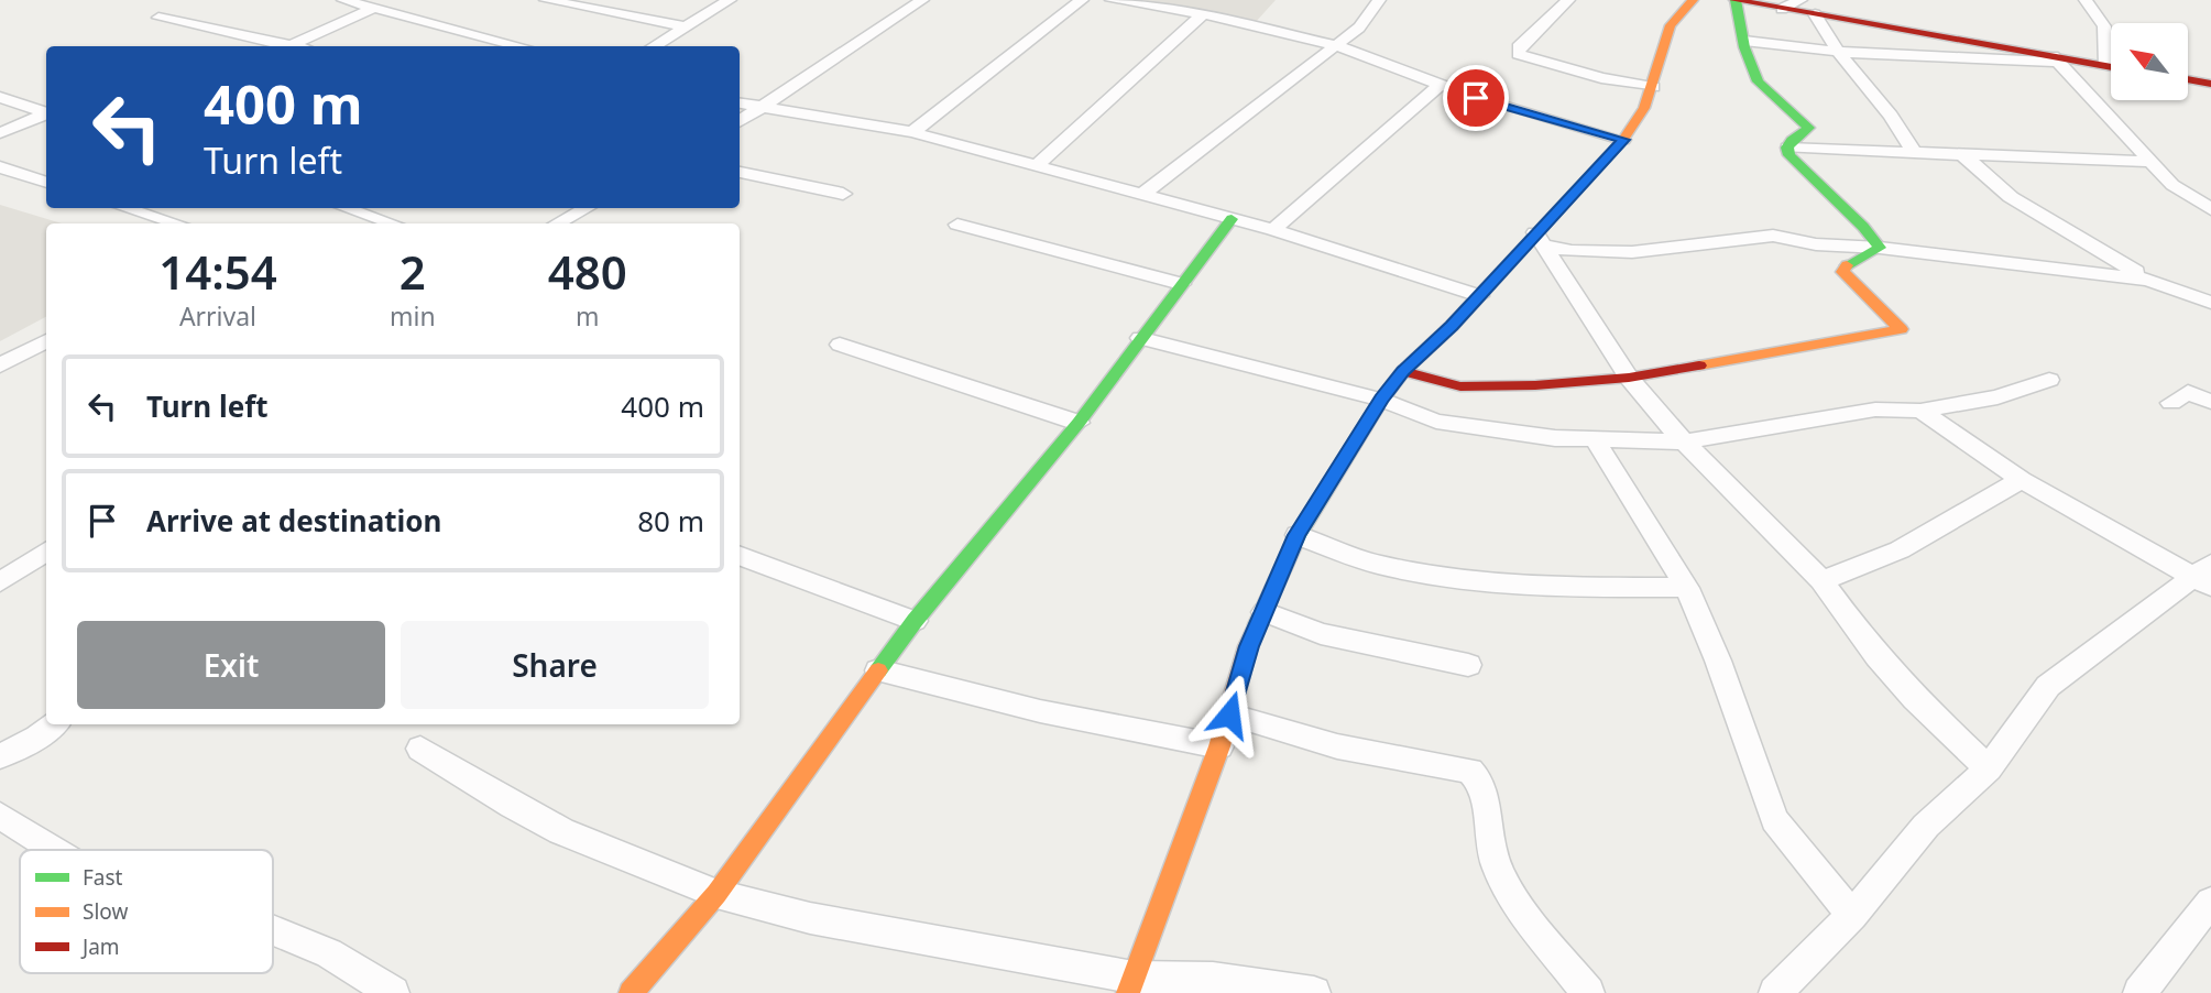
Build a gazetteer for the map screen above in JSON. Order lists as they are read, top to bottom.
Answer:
{
  "legend": ["Fast", "Slow", "Jam"],
  "north": "top left",
  "page": {
    "turn": ["400 m", "Turn left"],
    "eta": [
      "14:54",
      "Arrival",
      "2",
      "min",
      "480",
      "m"
    ],
    "list": [
      {
        "name": "Turn left",
        "value": "400 m"
      },
      {
        "name": "Arrive at destination",
        "value": "80 m"
      }
    ],
    "buttons": ["Exit", "Share"]
  }
}
